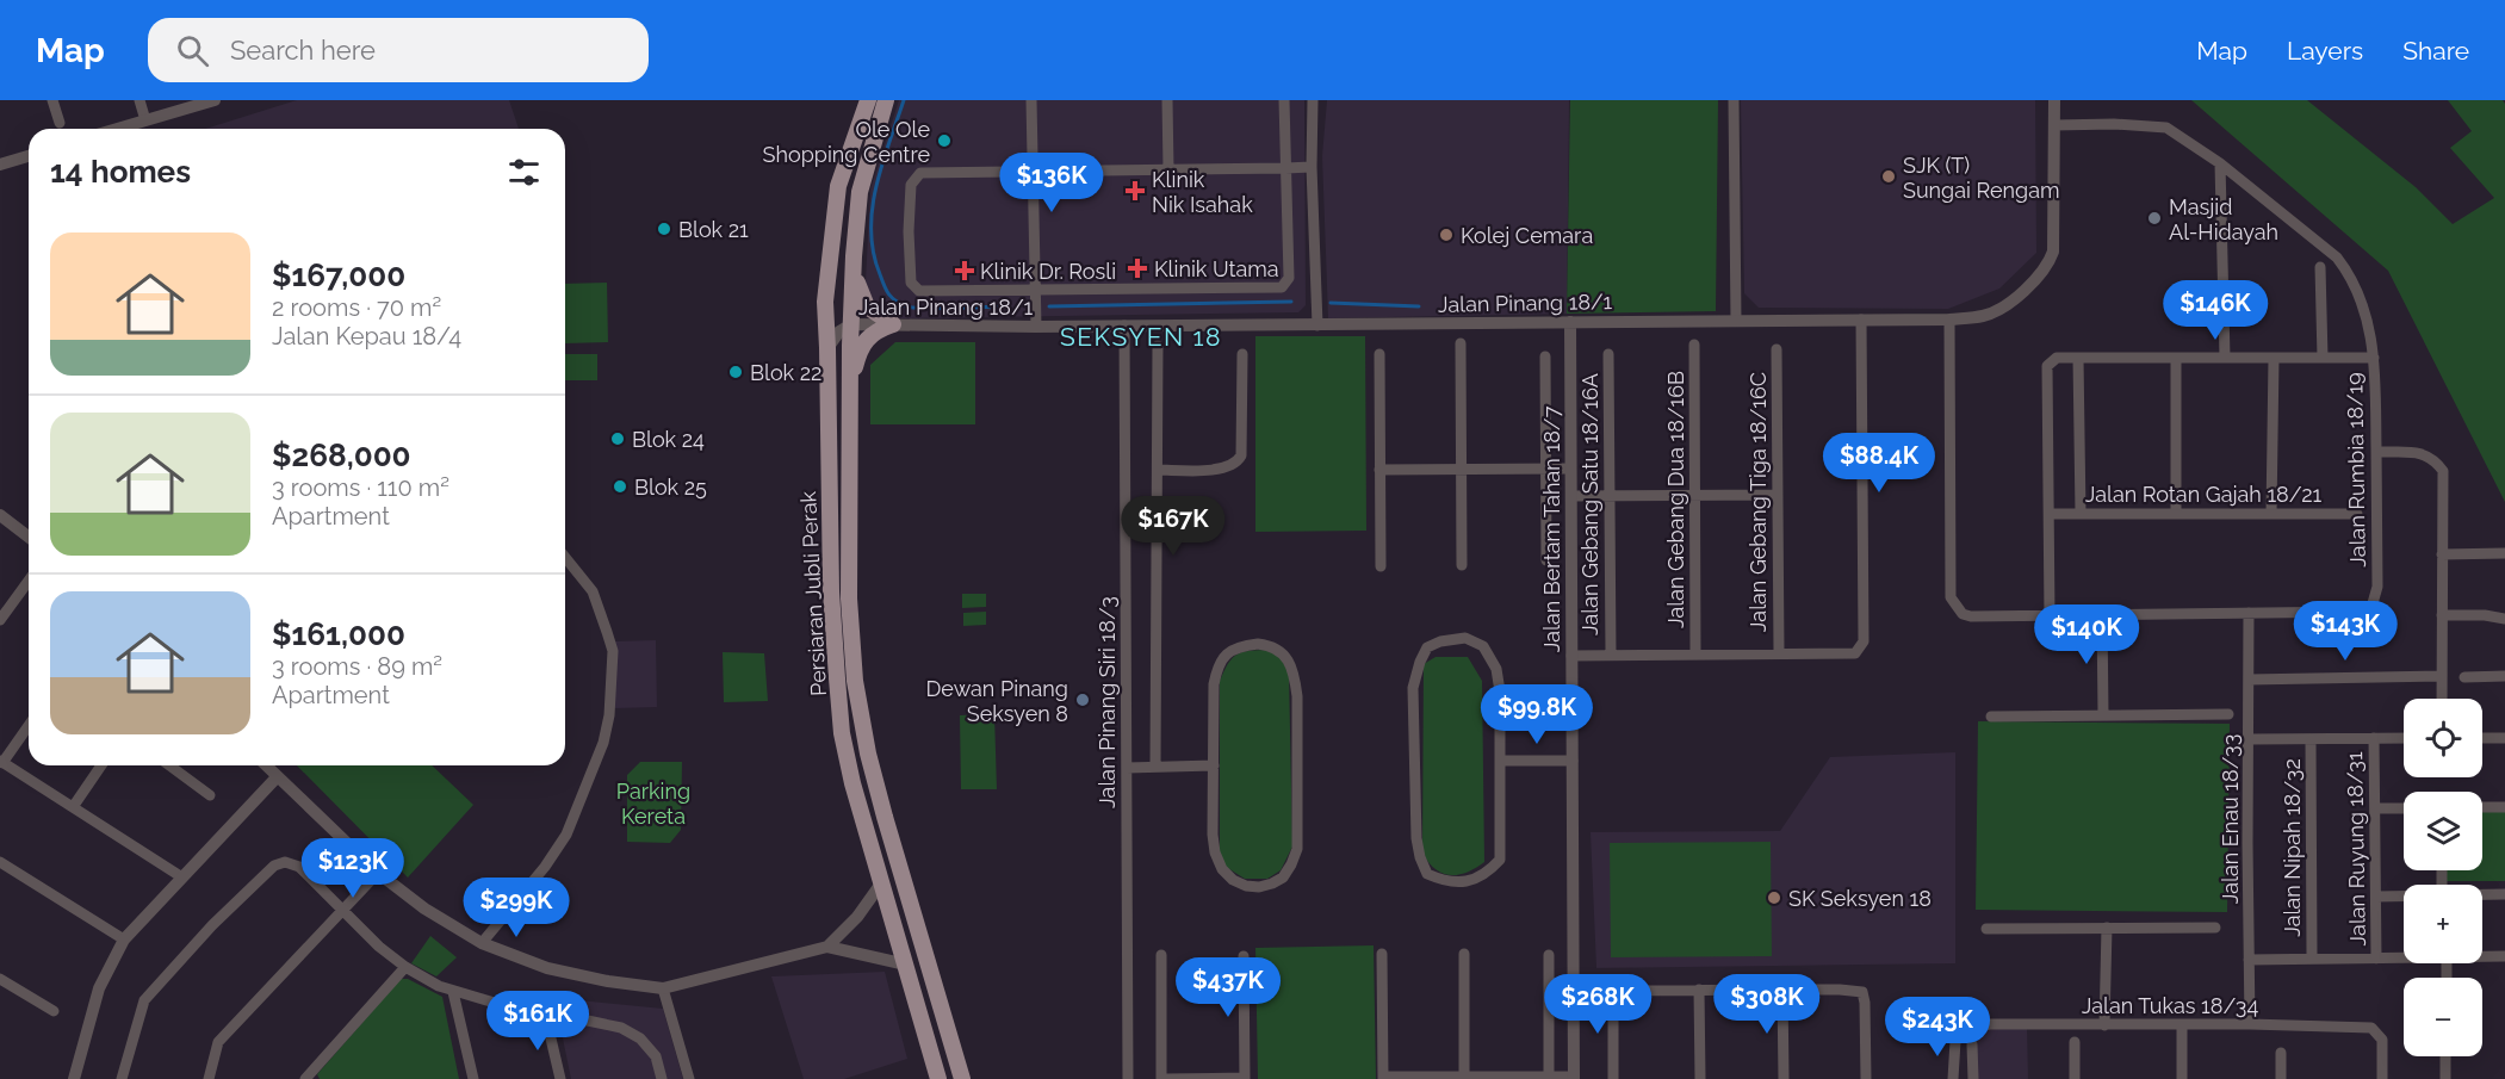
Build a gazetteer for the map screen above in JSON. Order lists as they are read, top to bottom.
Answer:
{
  "streets": {
    "main road": ["Persiaran Jubli Perak"],
    "street": [
      "Jalan Pinang 18/1",
      "Jalan Rumbia 18/19",
      "Jalan Rotan Gajah 18/21",
      "Jalan Gebang Dua 18/16B",
      "Jalan Gebang Tiga 18/16C",
      "Jalan Gebang Satu 18/16A",
      "Jalan Bertam Tahan 18/7",
      "Jalan Pinang Siri 18/3",
      "Jalan Enau 18/33",
      "Jalan Nipah 18/32",
      "Jalan Ruyung 18/31",
      "Jalan Tukas 18/34"
    ]
  },
  "crossings": [
    ["Jalan Pinang 18/1", "Jalan Rumbia 18/19"],
    ["Jalan Pinang 18/1", "Jalan Bertam Tahan 18/7"],
    ["Jalan Pinang 18/1", "Persiaran Jubli Perak"],
    ["Jalan Pinang 18/1", "Jalan Pinang Siri 18/3"],
    ["Jalan Rumbia 18/19", "Jalan Enau 18/33"],
    ["Jalan Enau 18/33", "Jalan Tukas 18/34"]
  ],
  "districts": ["SEKSYEN 18"],
  "parks": ["Parking Kereta"],
  "places": {
    "other": [
      "Ole Ole Shopping Centre",
      "SJK (T) Sungai Rengam",
      "Masjid Al-Hidayah",
      "Blok 21",
      "Kolej Cemara",
      "Blok 22",
      "Blok 24",
      "Blok 25",
      "Dewan Pinang Seksyen 8",
      "SK Seksyen 18"
    ],
    "health": ["Klinik Nik Isahak", "Klinik Utama", "Klinik Dr. Rosli"]
  },
  "page": {
    "header": "Map",
    "search": "Search here",
    "nav": ["Map", "Layers", "Share"],
    "heading": "14 homes",
    "price": [
      "$136K",
      "$146K",
      "$88.4K",
      "$167K",
      "$143K",
      "$140K",
      "$99.8K",
      "$123K",
      "$299K",
      "$437K",
      "$268K",
      "$308K",
      "$161K",
      "$243K"
    ],
    "list": [
      {
        "name": "$167,000",
        "note": "2 rooms · 70 m² · Jalan Kepau 18/4"
      },
      {
        "name": "$268,000",
        "note": "3 rooms · 110 m² · Apartment"
      },
      {
        "name": "$161,000",
        "note": "3 rooms · 89 m² · Apartment"
      }
    ],
    "map_buttons": ["+", "−"]
  }
}
